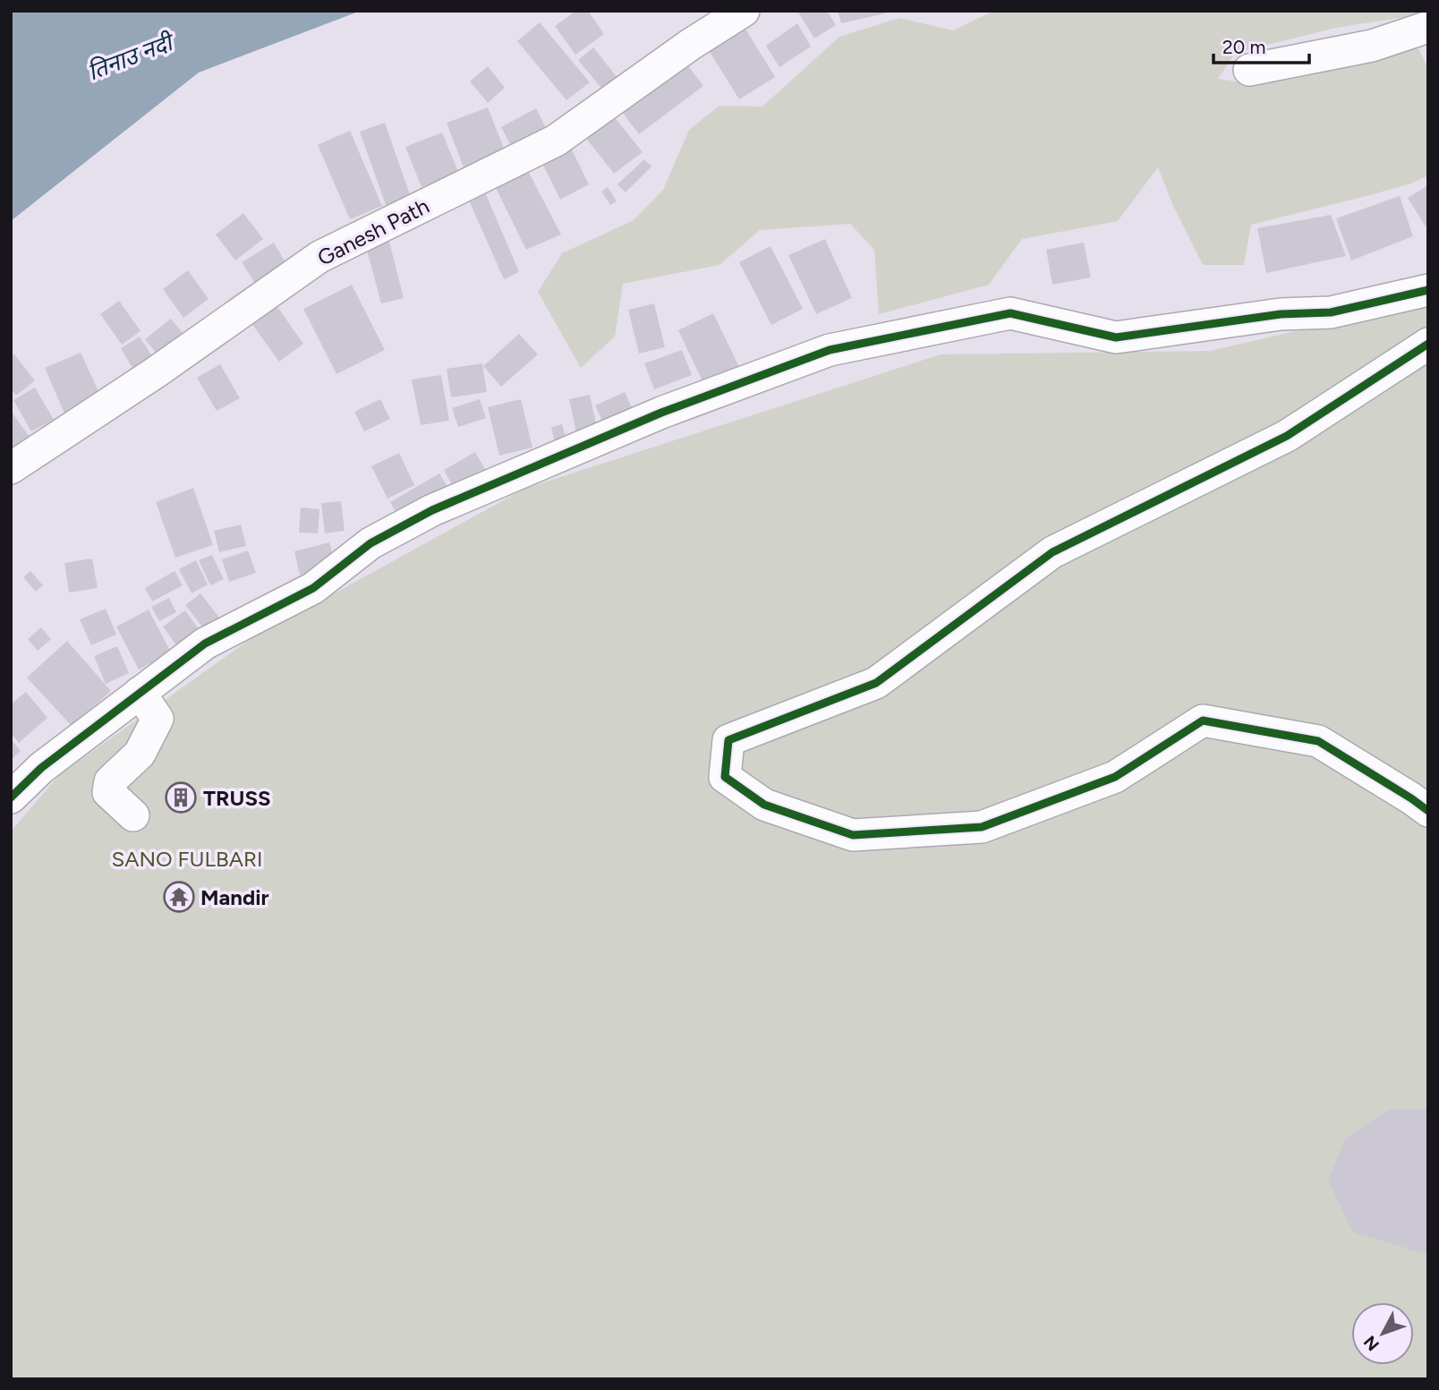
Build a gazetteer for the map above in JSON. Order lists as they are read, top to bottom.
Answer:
{
  "streets": {
    "street": ["Ganesh Path"]
  },
  "water": ["तिनाउ नदी"],
  "parks": ["SANO FULBARI"],
  "places": {
    "building": ["TRUSS"],
    "temple": ["Mandir"]
  },
  "scale_bar": "20 m",
  "north": "bottom left"
}
